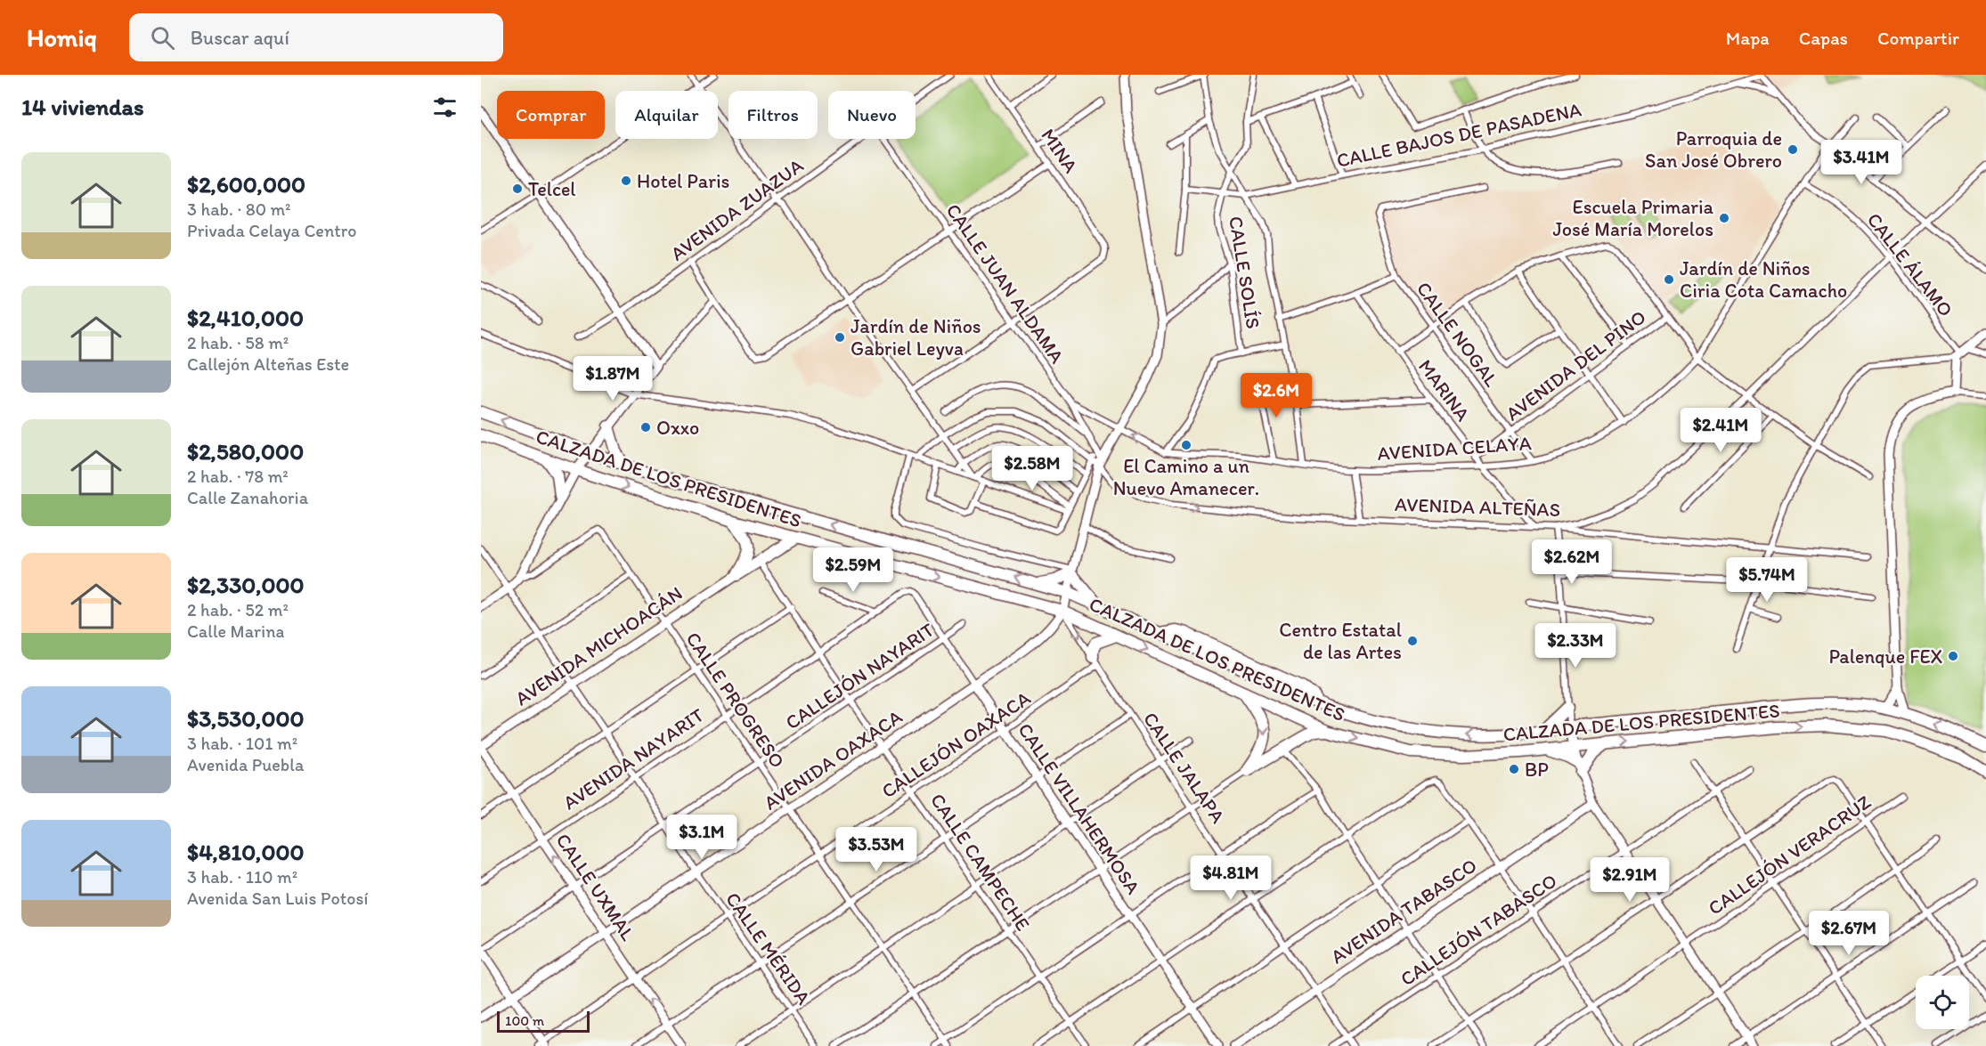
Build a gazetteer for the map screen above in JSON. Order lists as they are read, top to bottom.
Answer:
{
  "streets": {
    "highway": ["CALZADA DE LOS PRESIDENTES"],
    "street": [
      "CALLE BAJOS DE PASADENA",
      "MINA",
      "AVENIDA ZUAZUA",
      "CALLE ÁLAMO",
      "CALLE SOLÍS",
      "CALLE JUAN ALDAMA",
      "CALLE NOGAL",
      "AVENIDA DEL PINO",
      "MARINA",
      "AVENIDA CELAYA",
      "AVENIDA ALTEÑAS",
      "AVENIDA MICHOACÁN",
      "CALLEJÓN NAYARIT",
      "CALLE PROGRESO",
      "CALLEJÓN OAXACA",
      "AVENIDA NAYARIT",
      "AVENIDA OAXACA",
      "CALLE JALAPA",
      "CALLE VILLAHERMOSA",
      "CALLEJÓN VERACRUZ",
      "CALLE CAMPECHE",
      "CALLE UXMAL",
      "AVENIDA TABASCO",
      "CALLEJÓN TABASCO",
      "CALLE MÉRIDA"
    ]
  },
  "crossings": [
    ["CALLE BAJOS DE PASADENA", "CALLE SOLÍS"],
    ["MINA", "CALLE JUAN ALDAMA"],
    ["CALLE ÁLAMO", "AVENIDA CELAYA"],
    ["CALLE ÁLAMO", "AVENIDA ALTEÑAS"],
    ["CALLE JUAN ALDAMA", "AVENIDA CELAYA"],
    ["CALLE JUAN ALDAMA", "AVENIDA ALTEÑAS"],
    ["CALLE JUAN ALDAMA", "AVENIDA OAXACA"],
    ["CALLE NOGAL", "AVENIDA DEL PINO"],
    ["CALLE NOGAL", "AVENIDA CELAYA"],
    ["AVENIDA DEL PINO", "MARINA"],
    ["MARINA", "AVENIDA CELAYA"],
    ["MARINA", "AVENIDA ALTEÑAS"],
    ["AVENIDA CELAYA", "AVENIDA OAXACA"],
    ["CALZADA DE LOS PRESIDENTES", "AVENIDA OAXACA"],
    ["CALZADA DE LOS PRESIDENTES", "CALLE JALAPA"],
    ["AVENIDA ALTEÑAS", "AVENIDA OAXACA"],
    ["AVENIDA MICHOACÁN", "CALLE PROGRESO"],
    ["AVENIDA MICHOACÁN", "CALLE UXMAL"],
    ["AVENIDA MICHOACÁN", "CALLE MÉRIDA"],
    ["CALLEJÓN NAYARIT", "CALLE PROGRESO"],
    ["CALLEJÓN NAYARIT", "CALLE VILLAHERMOSA"],
    ["CALLEJÓN NAYARIT", "CALLE CAMPECHE"],
    ["CALLEJÓN NAYARIT", "CALLE UXMAL"],
    ["CALLEJÓN NAYARIT", "CALLE MÉRIDA"],
    ["CALLE PROGRESO", "CALLEJÓN OAXACA"],
    ["CALLE PROGRESO", "AVENIDA NAYARIT"],
    ["CALLE PROGRESO", "AVENIDA OAXACA"],
    ["CALLEJÓN OAXACA", "CALLE JALAPA"],
    ["CALLEJÓN OAXACA", "CALLE VILLAHERMOSA"],
    ["CALLEJÓN OAXACA", "CALLE CAMPECHE"],
    ["CALLEJÓN OAXACA", "CALLE UXMAL"],
    ["CALLEJÓN OAXACA", "CALLE MÉRIDA"],
    ["AVENIDA NAYARIT", "CALLE VILLAHERMOSA"],
    ["AVENIDA NAYARIT", "CALLE CAMPECHE"],
    ["AVENIDA NAYARIT", "CALLE UXMAL"],
    ["AVENIDA NAYARIT", "CALLE MÉRIDA"],
    ["AVENIDA OAXACA", "CALLE JALAPA"],
    ["AVENIDA OAXACA", "CALLE VILLAHERMOSA"],
    ["AVENIDA OAXACA", "CALLE CAMPECHE"],
    ["AVENIDA OAXACA", "CALLE UXMAL"],
    ["AVENIDA OAXACA", "CALLE MÉRIDA"],
    ["CALLE JALAPA", "AVENIDA TABASCO"],
    ["CALLE JALAPA", "CALLEJÓN TABASCO"]
  ],
  "places": [
    "Parroquia de San José Obrero",
    "Hotel Paris",
    "Telcel",
    "Escuela Primaria José María Morelos",
    "Jardín de Niños Ciria Cota Camacho",
    "Jardín de Niños Gabriel Leyva",
    "Oxxo",
    "El Camino a un Nuevo Amanecer.",
    "Centro Estatal de las Artes",
    "Palenque FEX",
    "BP"
  ],
  "scale_bar": "100 m",
  "page": {
    "header": "Homiq",
    "search": "Buscar aquí",
    "nav": ["Mapa", "Capas", "Compartir"],
    "heading": "14 viviendas",
    "chip": [
      "Comprar",
      "Alquilar",
      "Filtros",
      "Nuevo"
    ],
    "list": [
      {
        "name": "$2,600,000",
        "note": "3 hab. · 80 m² · Privada Celaya Centro"
      },
      {
        "name": "$2,410,000",
        "note": "2 hab. · 58 m² · Callejón Alteñas Este"
      },
      {
        "name": "$2,580,000",
        "note": "2 hab. · 78 m² · Calle Zanahoria"
      },
      {
        "name": "$2,330,000",
        "note": "2 hab. · 52 m² · Calle Marina"
      },
      {
        "name": "$3,530,000",
        "note": "3 hab. · 101 m² · Avenida Puebla"
      },
      {
        "name": "$4,810,000",
        "note": "3 hab. · 110 m² · Avenida San Luis Potosí"
      }
    ],
    "price": [
      "$3.41M",
      "$1.87M",
      "$2.6M",
      "$2.41M",
      "$2.58M",
      "$2.62M",
      "$2.59M",
      "$5.74M",
      "$2.33M",
      "$3.1M",
      "$3.53M",
      "$4.81M",
      "$2.91M",
      "$2.67M"
    ],
    "scale": "100 m"
  }
}
